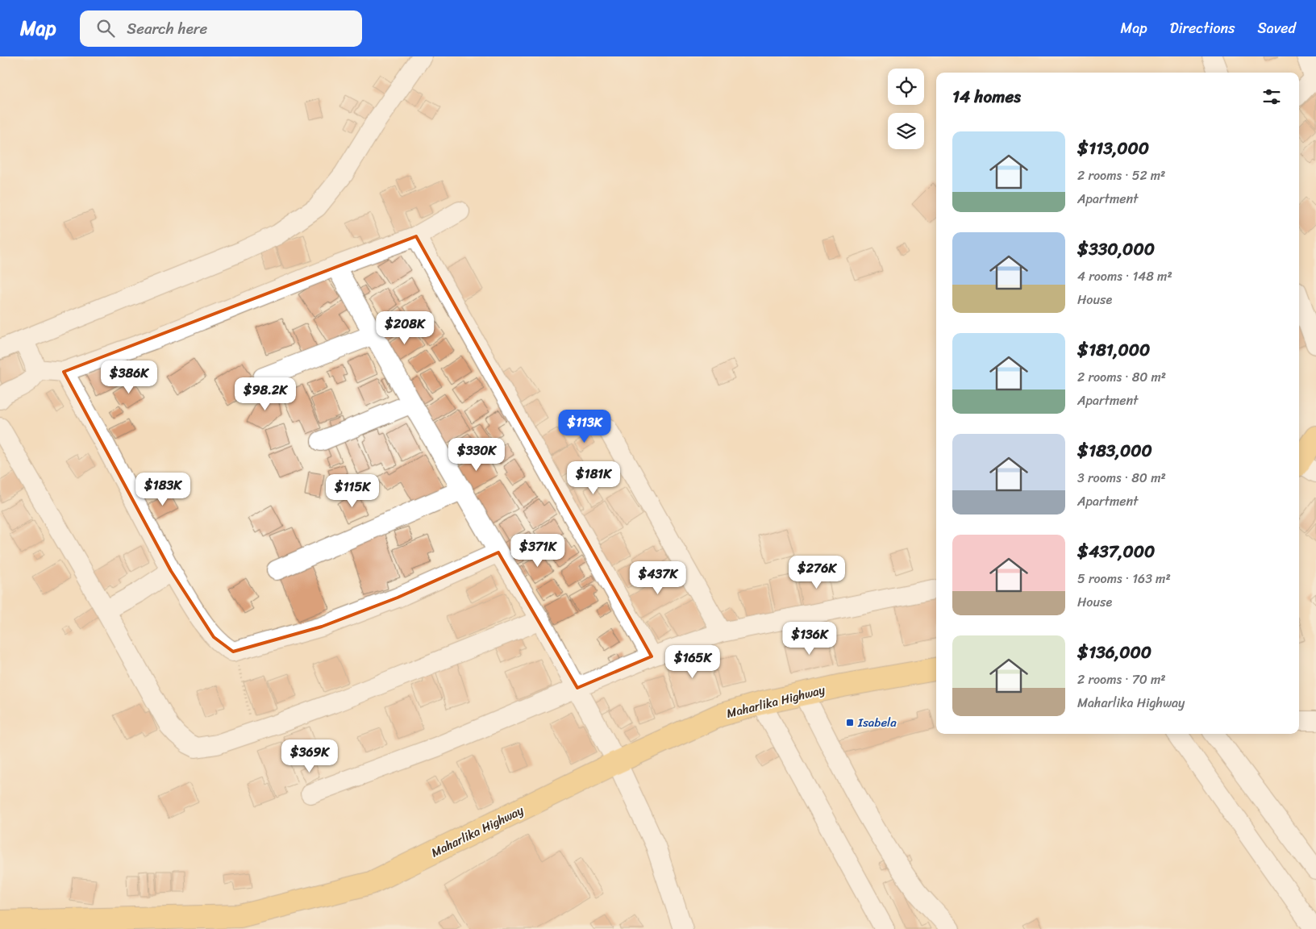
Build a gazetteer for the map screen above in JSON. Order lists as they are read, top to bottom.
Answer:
{
  "streets": {
    "highway": ["Maharlika Highway"]
  },
  "places": {
    "transit": ["Isabela"]
  },
  "page": {
    "header": "Map",
    "search": "Search here",
    "nav": ["Map", "Directions", "Saved"],
    "heading": "14 homes",
    "list": [
      {
        "name": "$113,000",
        "note": "2 rooms · 52 m² · Apartment"
      },
      {
        "name": "$330,000",
        "note": "4 rooms · 148 m² · House"
      },
      {
        "name": "$181,000",
        "note": "2 rooms · 80 m² · Apartment"
      },
      {
        "name": "$183,000",
        "note": "3 rooms · 80 m² · Apartment"
      },
      {
        "name": "$437,000",
        "note": "5 rooms · 163 m² · House"
      },
      {
        "name": "$136,000",
        "note": "2 rooms · 70 m² · Maharlika Highway"
      }
    ],
    "price": [
      "$208K",
      "$386K",
      "$98.2K",
      "$113K",
      "$330K",
      "$181K",
      "$183K",
      "$115K",
      "$371K",
      "$276K",
      "$437K",
      "$136K",
      "$165K",
      "$369K"
    ]
  }
}
